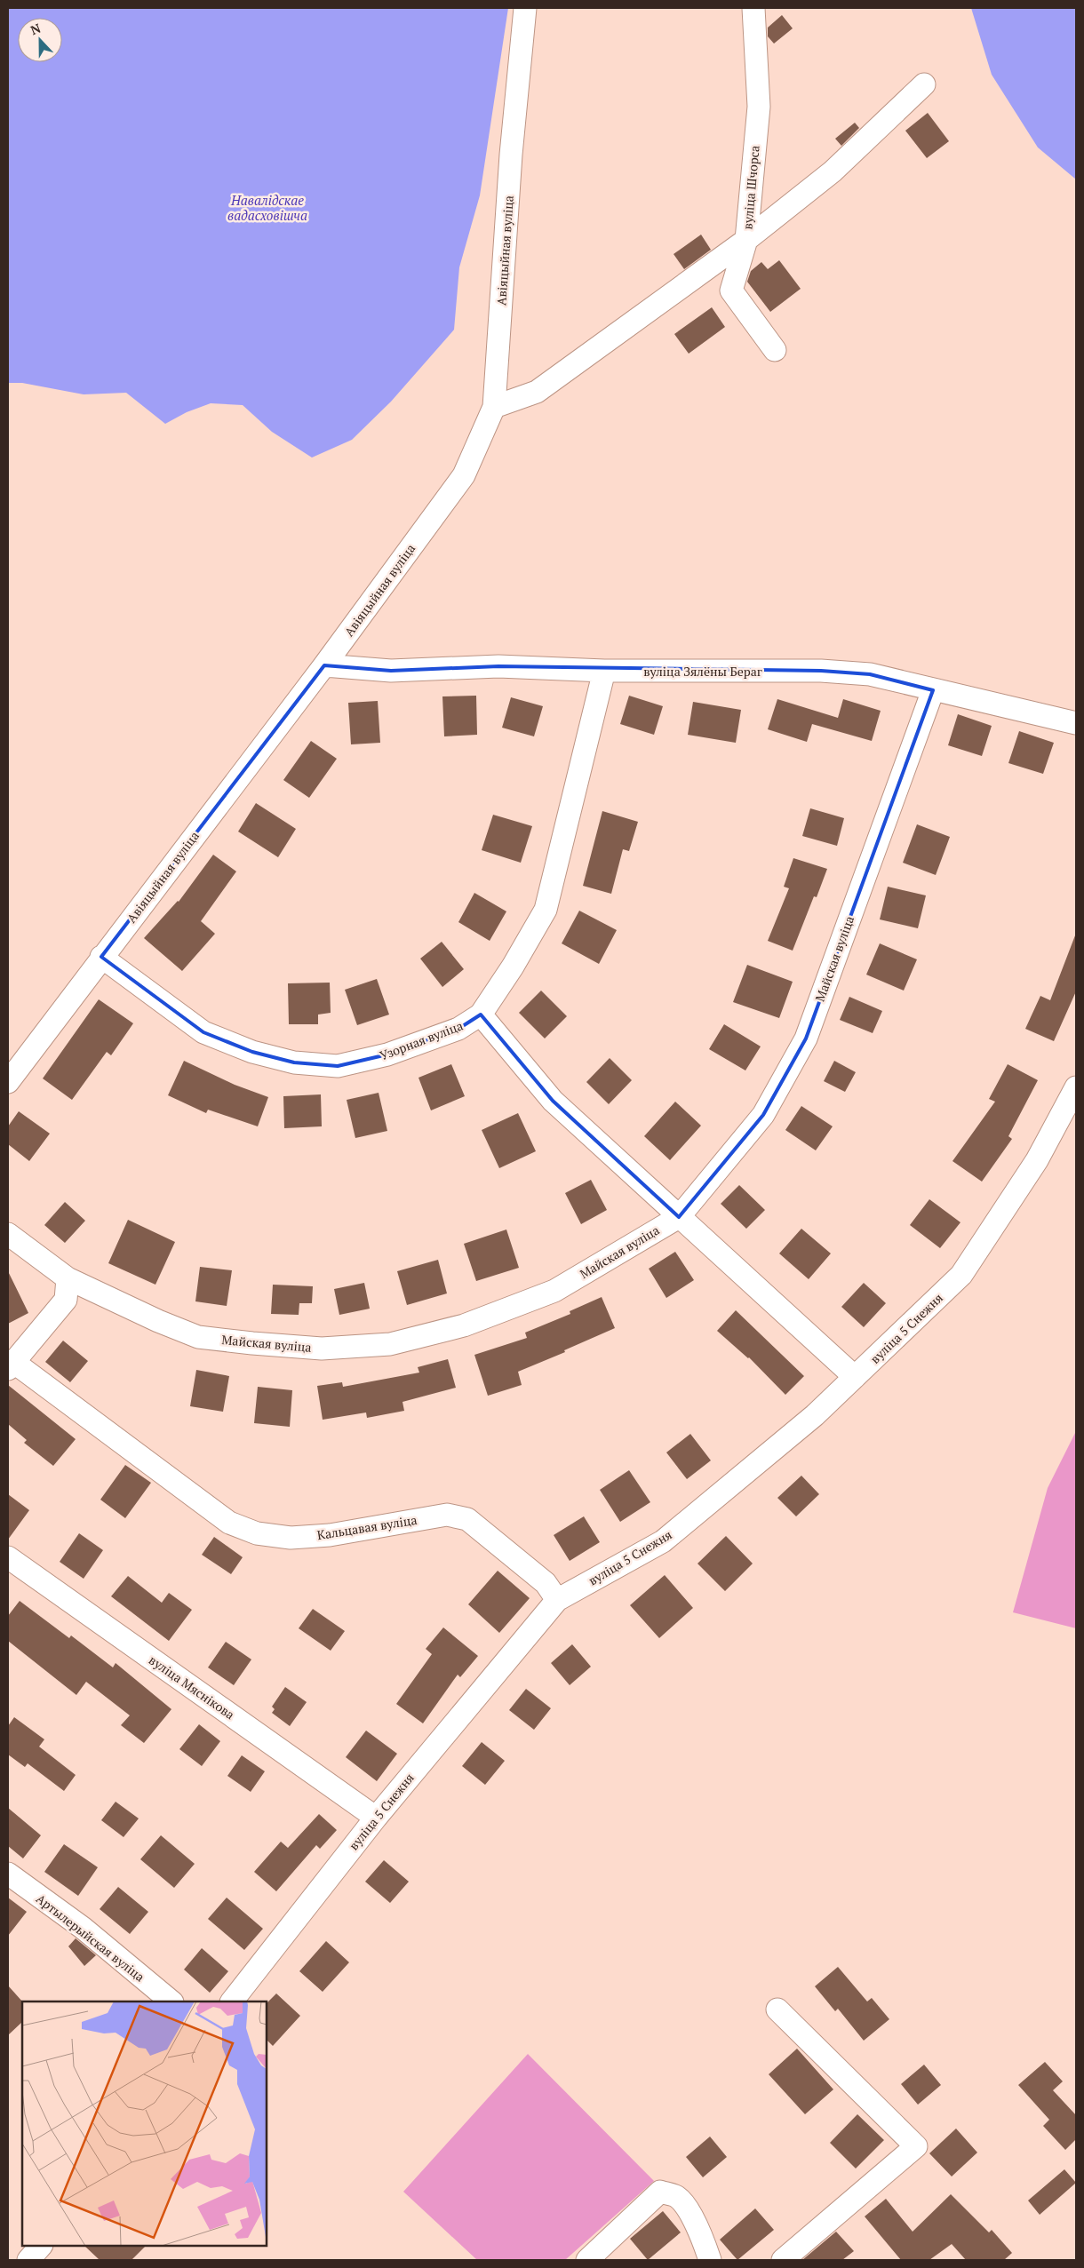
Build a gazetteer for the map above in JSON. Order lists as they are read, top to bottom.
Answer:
{
  "streets": {
    "street": [
      "вуліца Шчорса",
      "Авіяцыйная вуліца",
      "вуліца Зялёны Бераг",
      "Майская вуліца",
      "Узорная вуліца",
      "вуліца 5 Снежня",
      "Кальцавая вуліца",
      "вуліца Мяснікова",
      "Артылерыйская вуліца"
    ]
  },
  "crossings": [
    ["Авіяцыйная вуліца", "вуліца Зялёны Бераг"],
    ["Авіяцыйная вуліца", "Узорная вуліца"],
    ["вуліца Зялёны Бераг", "Майская вуліца"],
    ["вуліца Зялёны Бераг", "Узорная вуліца"],
    ["вуліца 5 Снежня", "Кальцавая вуліца"],
    ["вуліца 5 Снежня", "вуліца Мяснікова"]
  ],
  "water": ["Навалідскае вадасховішча"],
  "north": "top"
}
